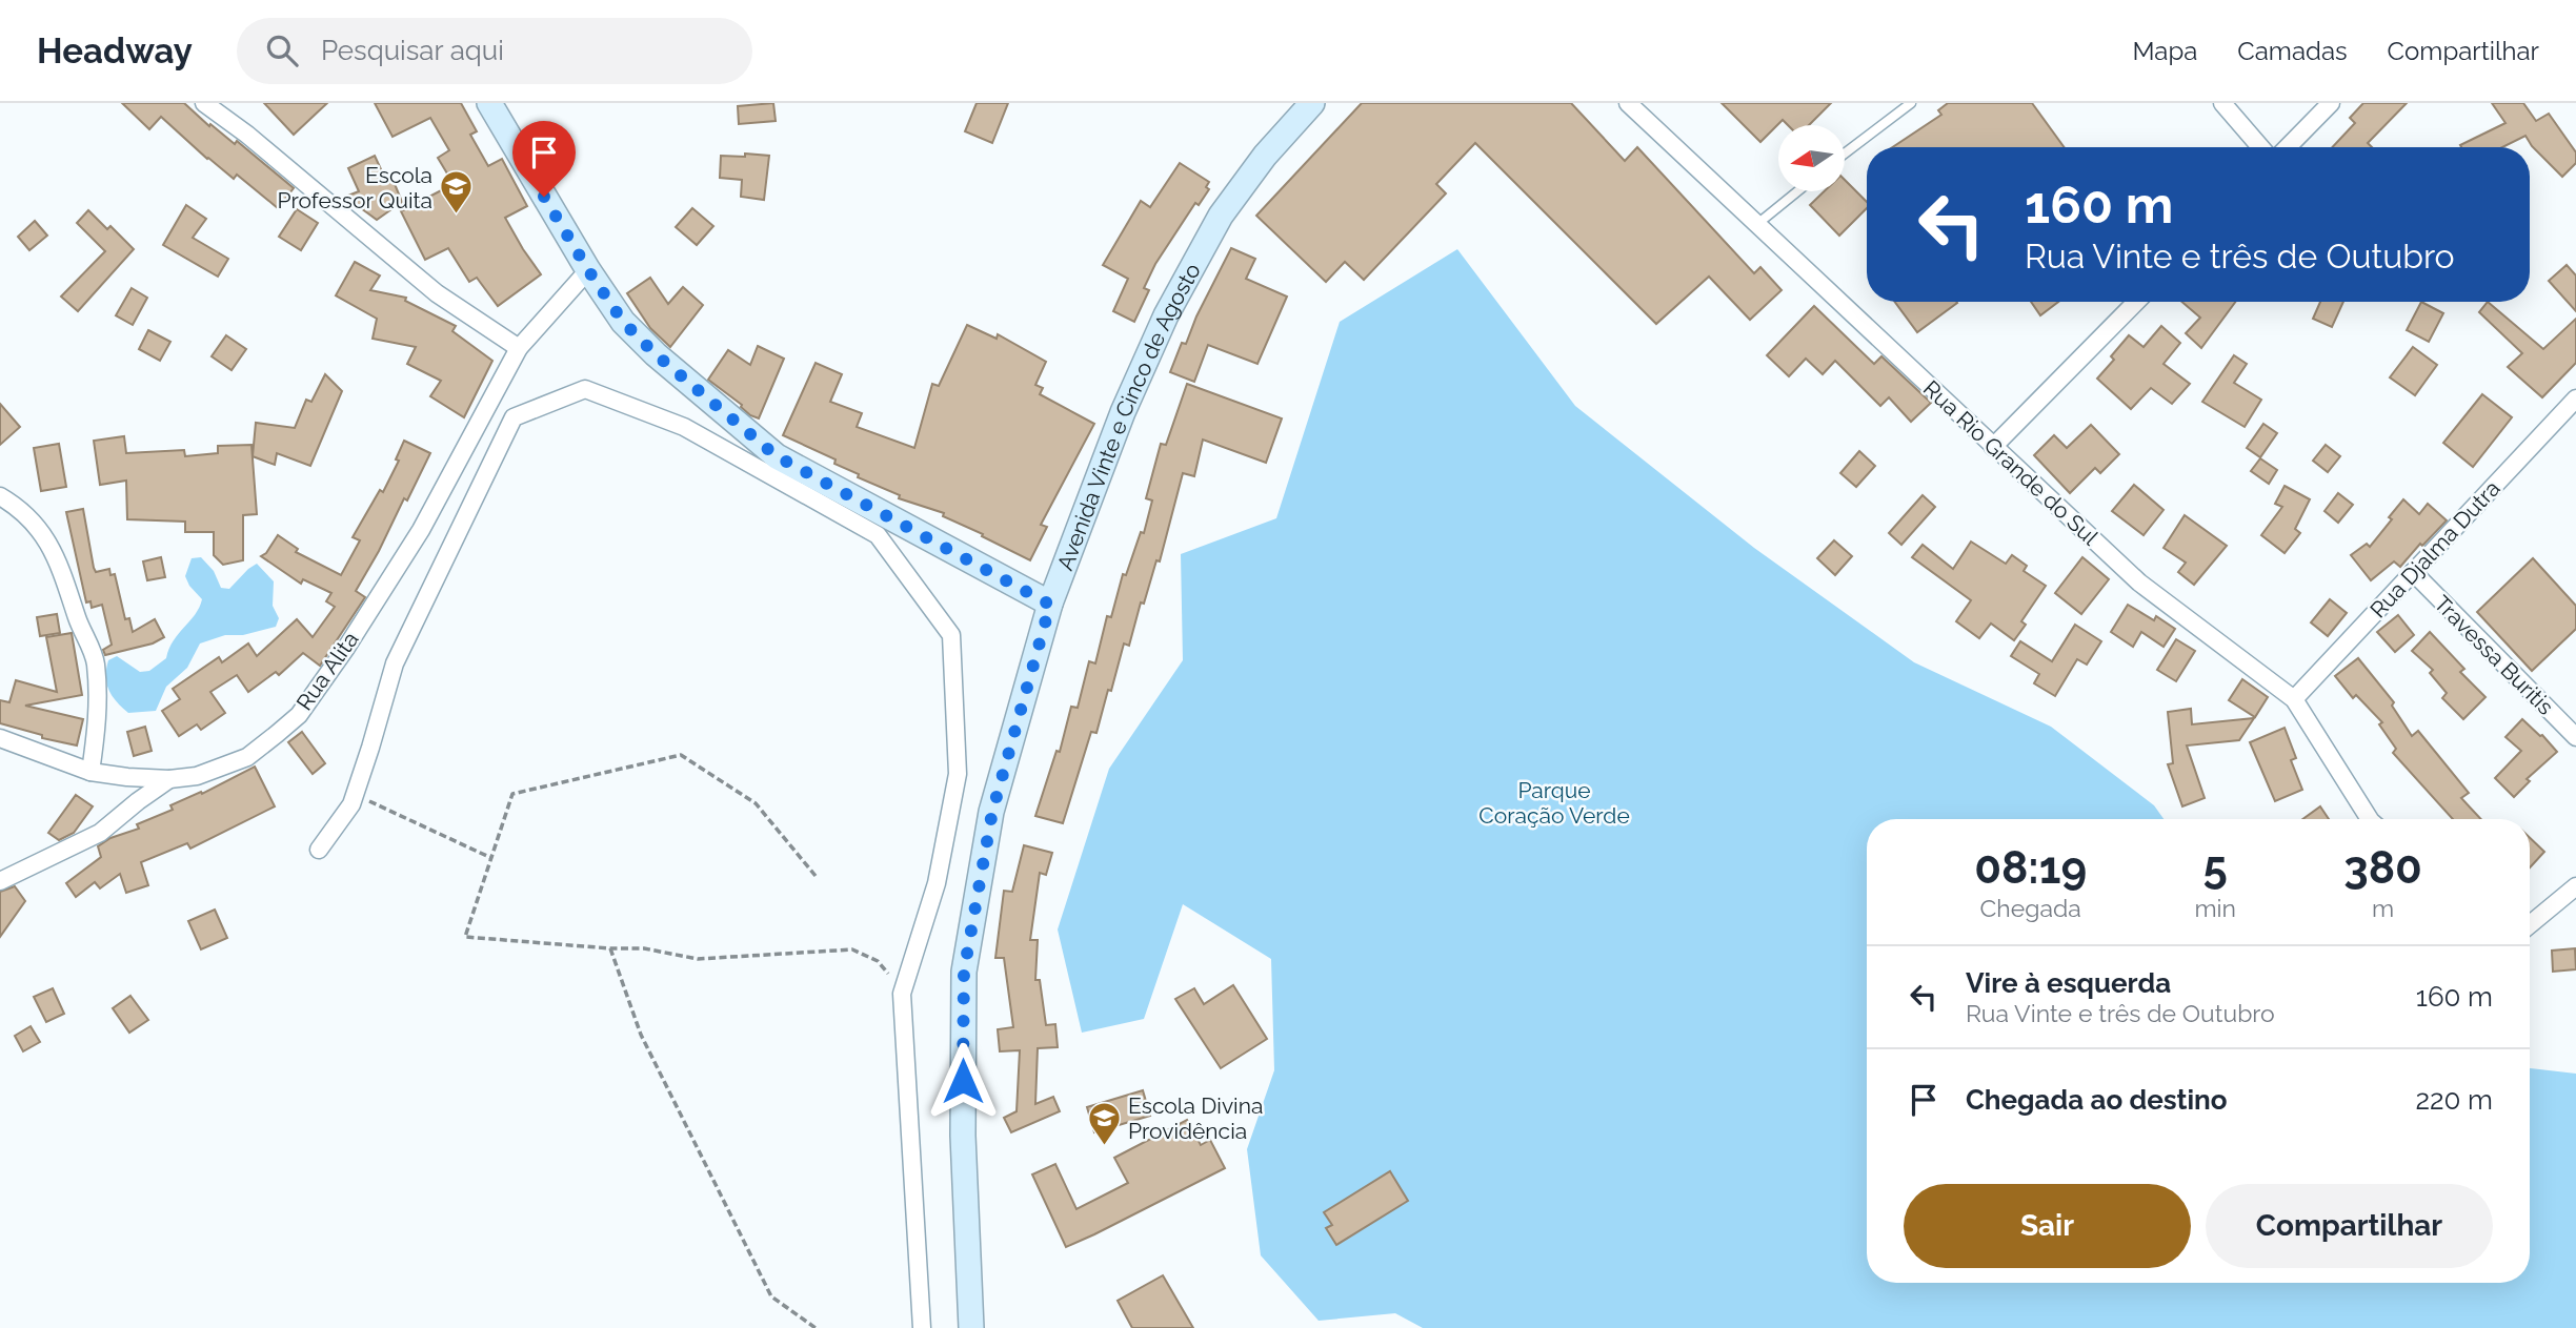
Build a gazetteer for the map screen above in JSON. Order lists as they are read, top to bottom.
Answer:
{
  "streets": {
    "main road": ["Avenida Vinte e Cinco de Agosto"],
    "street": [
      "Rua Rio Grande do Sul",
      "Rua Djalma Dutra",
      "Travessa Buritis",
      "Rua Alita"
    ]
  },
  "crossings": [
    ["Rua Rio Grande do Sul", "Rua Djalma Dutra"],
    ["Rua Djalma Dutra", "Travessa Buritis"]
  ],
  "parks": ["Parque Coração Verde"],
  "places": {
    "school or university": ["Escola Professor Quita", "Escola Divina Providência"]
  },
  "north": "left",
  "page": {
    "header": "Headway",
    "search": "Pesquisar aqui",
    "nav": ["Mapa", "Camadas", "Compartilhar"],
    "turn": ["160 m", "Rua Vinte e três de Outubro"],
    "eta": [
      "08:19",
      "Chegada",
      "5",
      "min",
      "380",
      "m"
    ],
    "list": [
      {
        "name": "Vire à esquerda",
        "note": "Rua Vinte e três de Outubro",
        "value": "160 m"
      },
      {
        "name": "Chegada ao destino",
        "value": "220 m"
      }
    ],
    "buttons": ["Sair", "Compartilhar"]
  }
}
